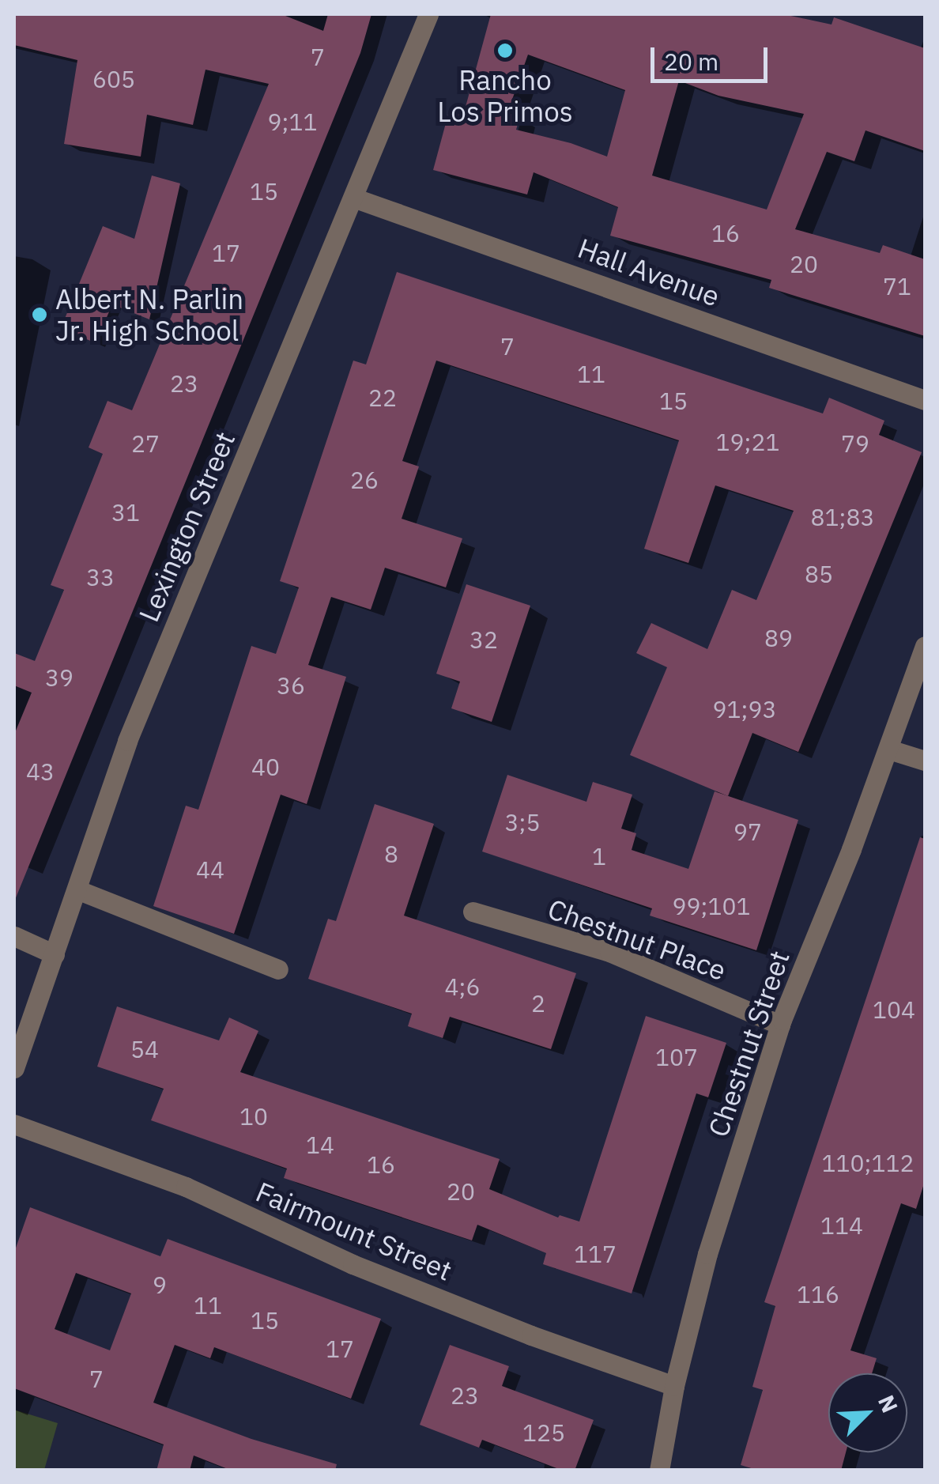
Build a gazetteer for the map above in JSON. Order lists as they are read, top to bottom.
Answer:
{
  "streets": {
    "street": [
      "Hall Avenue",
      "Lexington Street",
      "Chestnut Place",
      "Chestnut Street",
      "Fairmount Street"
    ]
  },
  "crossings": [
    ["Hall Avenue", "Lexington Street"],
    ["Chestnut Place", "Chestnut Street"],
    ["Chestnut Street", "Fairmount Street"]
  ],
  "places": ["Rancho Los Primos", "Albert N. Parlin Jr. High School"],
  "house_numbers": [
    "7",
    "605",
    "9;11",
    "15",
    "16",
    "17",
    "20",
    "71",
    "7",
    "11",
    "23",
    "22",
    "15",
    "19;21",
    "27",
    "79",
    "26",
    "31",
    "81;83",
    "85",
    "33",
    "89",
    "32",
    "39",
    "36",
    "91;93",
    "40",
    "43",
    "3;5",
    "97",
    "8",
    "1",
    "44",
    "99;101",
    "4;6",
    "2",
    "104",
    "54",
    "107",
    "10",
    "14",
    "110;112",
    "16",
    "20",
    "114",
    "117",
    "9",
    "116",
    "11",
    "15",
    "17",
    "7",
    "23",
    "125"
  ],
  "scale_bar": "20 m",
  "north": "top right"
}
